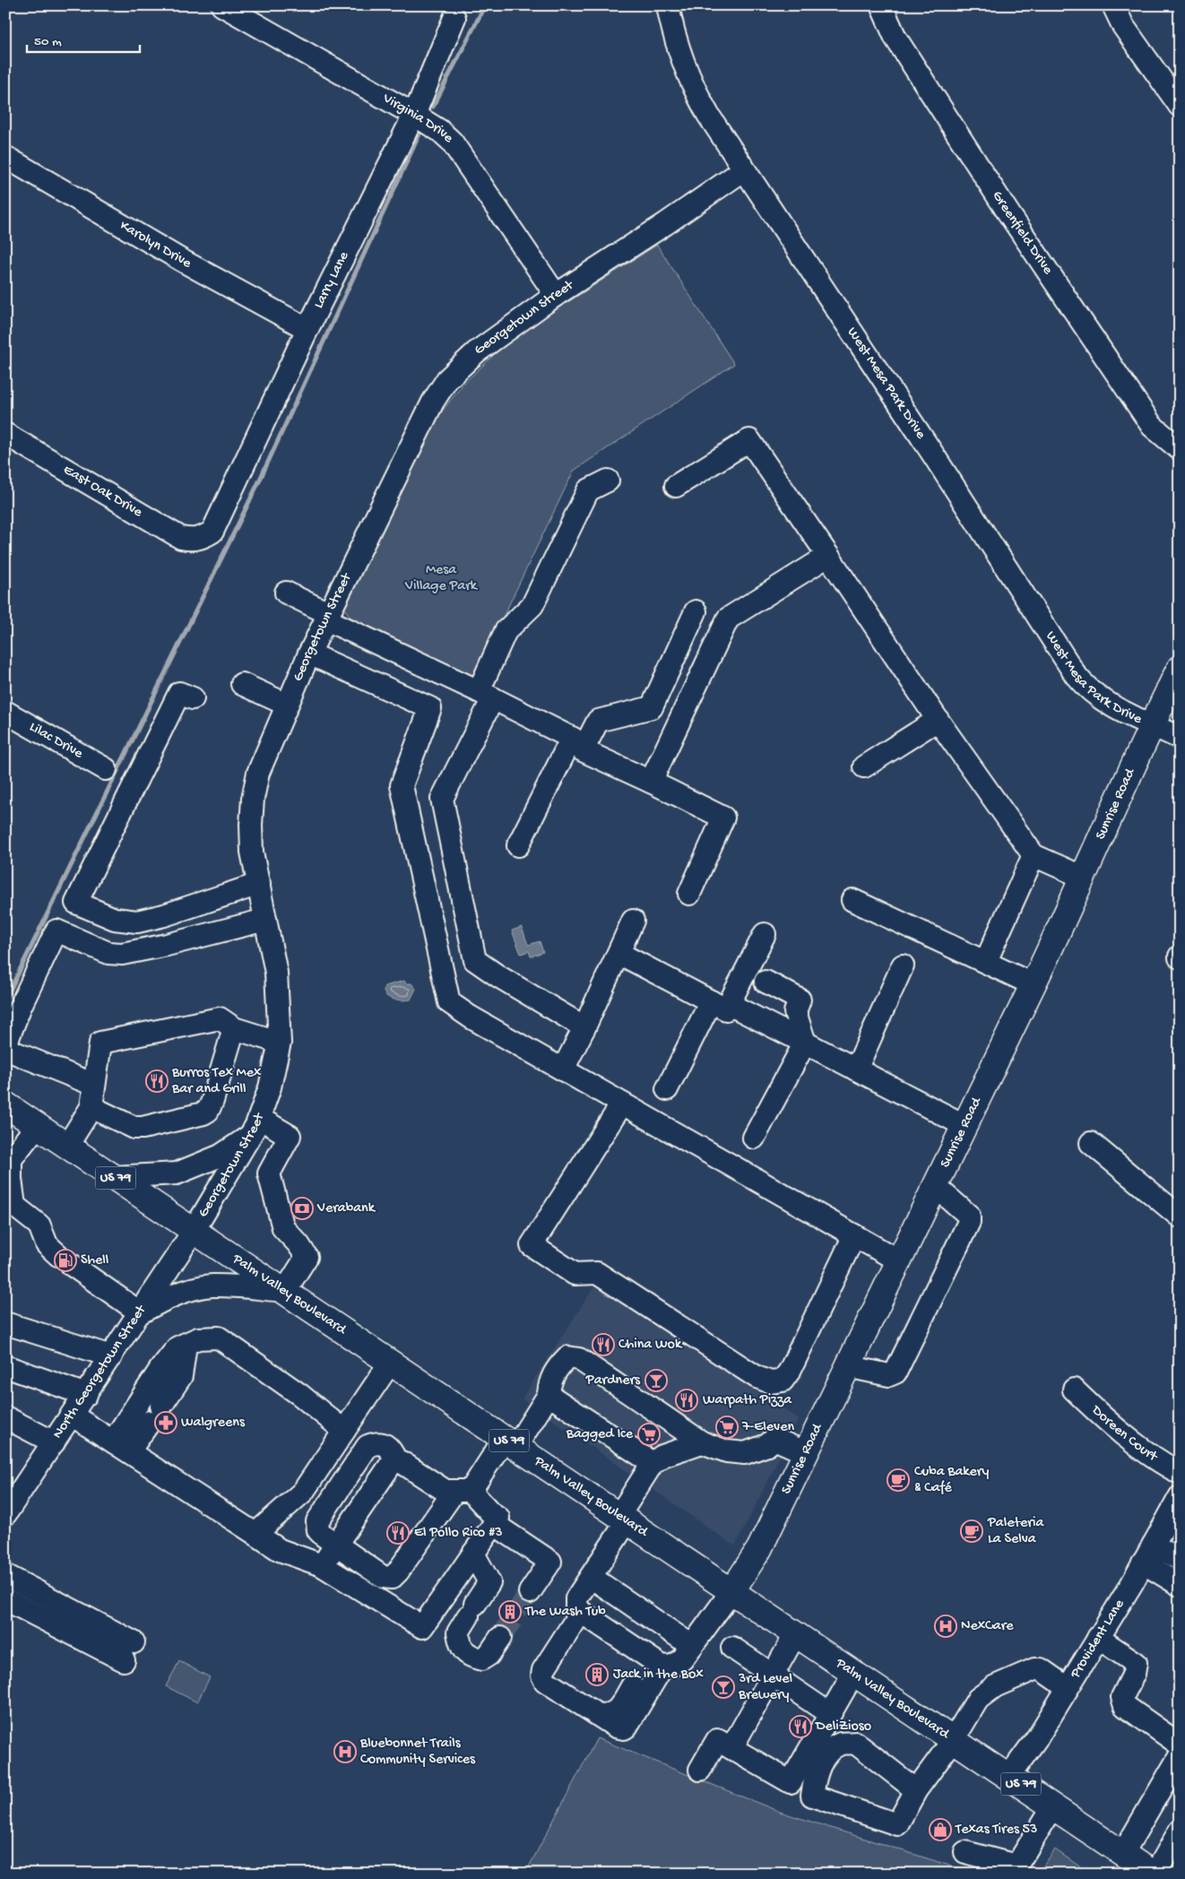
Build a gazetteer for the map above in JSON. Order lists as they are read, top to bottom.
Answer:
{
  "streets": {
    "main road": ["Sunrise Road", "US 79", "Palm Valley Boulevard"],
    "street": [
      "Virginia Drive",
      "Greenfield Drive",
      "Karolyn Drive",
      "Larry Lane",
      "Georgetown Street",
      "West Mesa Park Drive",
      "East Oak Drive",
      "Lilac Drive",
      "North Georgetown Street",
      "Doreen Court",
      "Provident Lane"
    ]
  },
  "crossings": [
    ["Virginia Drive", "Larry Lane"],
    ["Virginia Drive", "Georgetown Street"],
    ["Karolyn Drive", "Larry Lane"],
    ["Larry Lane", "East Oak Drive"],
    ["Georgetown Street", "West Mesa Park Drive"],
    ["Georgetown Street", "Palm Valley Boulevard"],
    ["Georgetown Street", "North Georgetown Street"],
    ["West Mesa Park Drive", "Sunrise Road"],
    ["Sunrise Road", "Palm Valley Boulevard"],
    ["Palm Valley Boulevard", "North Georgetown Street"],
    ["Palm Valley Boulevard", "Provident Lane"]
  ],
  "parks": ["Mesa Village Park"],
  "places": {
    "restaurant": [
      "Burros Tex Mex Bar and Grill",
      "China Wok",
      "Warpath Pizza",
      "El Pollo Rico #3",
      "DeliZioso"
    ],
    "bank": ["Verabank"],
    "fuel station": ["Shell"],
    "bar": ["Pardners", "3rd Level Brewery"],
    "pharmacy": ["Walgreens"],
    "supermarket": ["7-Eleven", "Bagged Ice"],
    "cafe": ["Cuba Bakery & Café", "Paleteria La Selva"],
    "building": ["The Wash Tub", "Jack in the Box"],
    "hospital": ["NexCare", "Bluebonnet Trails Community Services"],
    "shop": ["Texas Tires 53"]
  },
  "scale_bar": "50 m"
}
